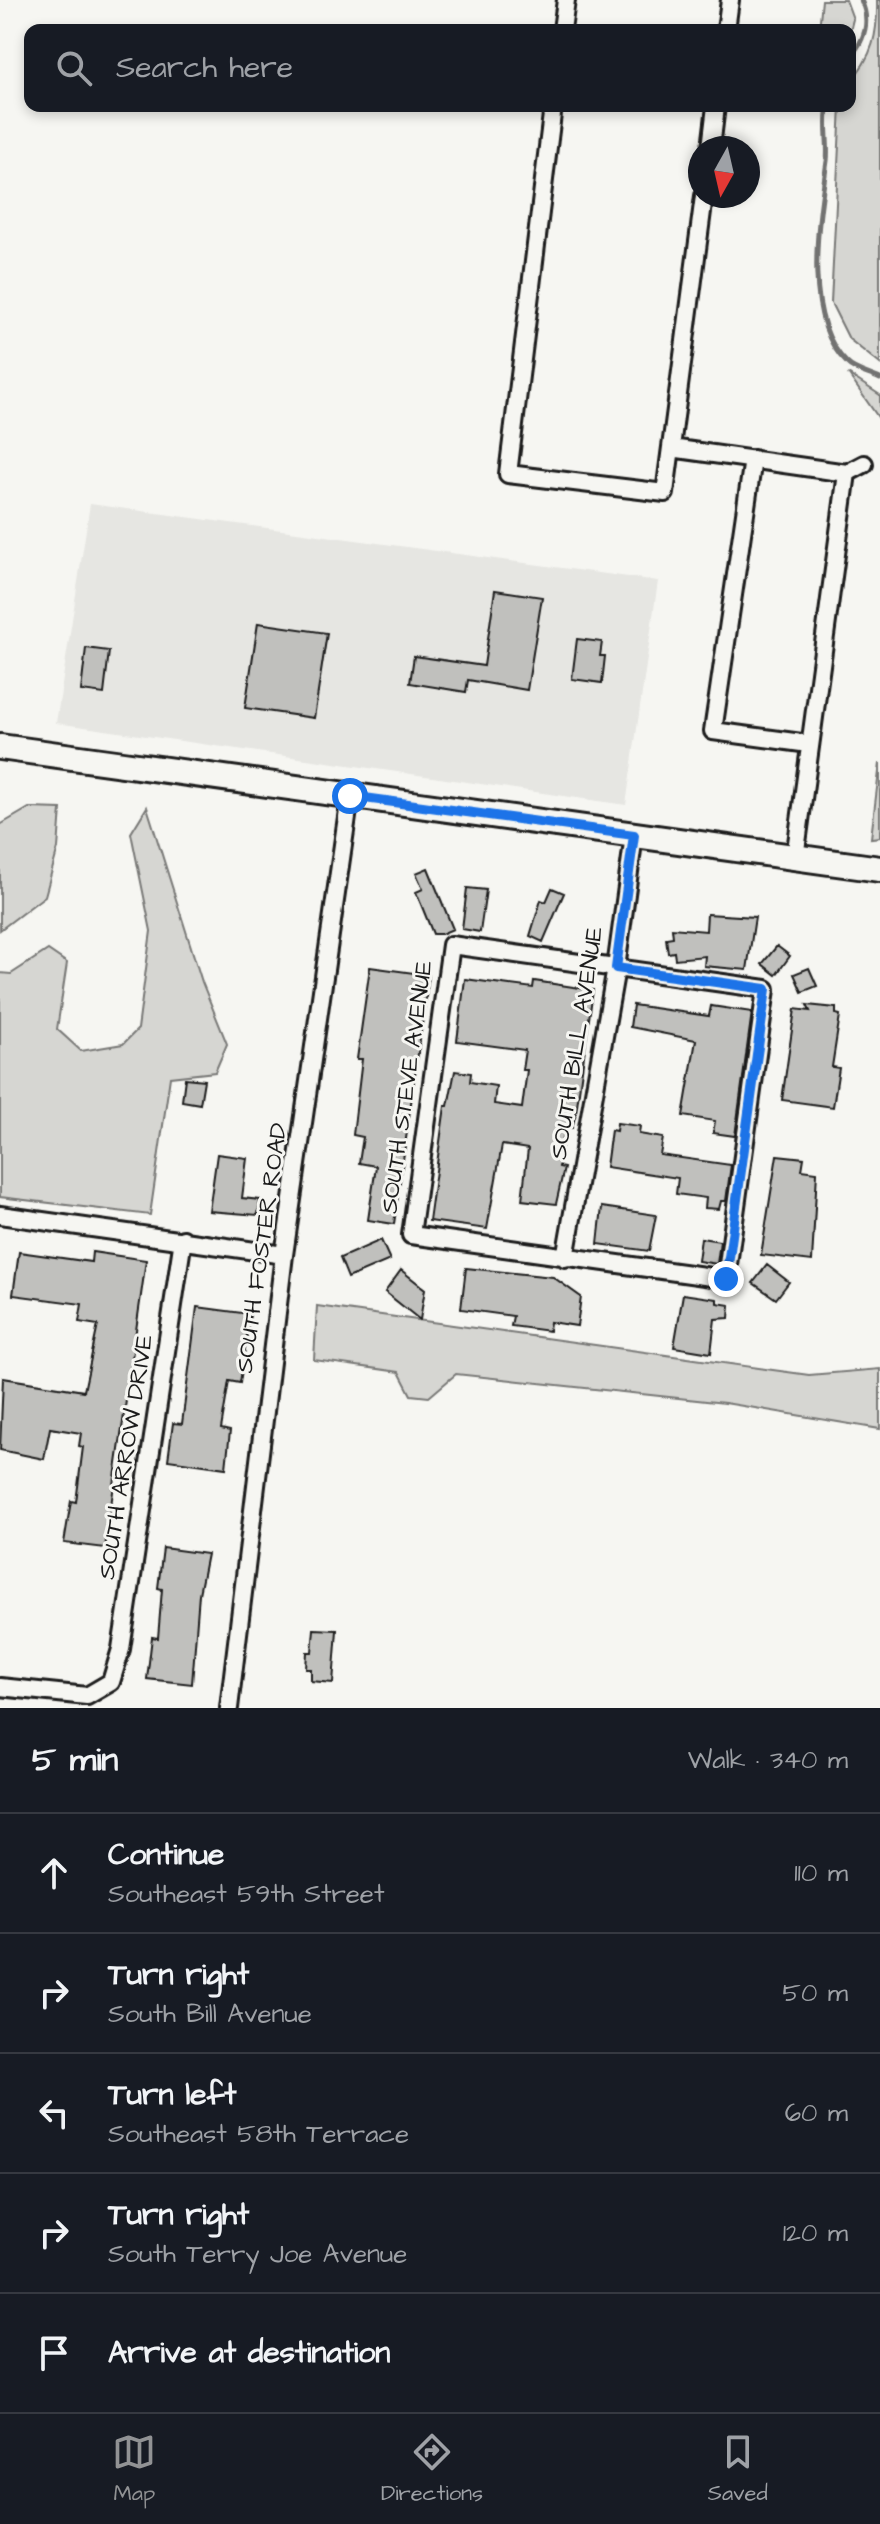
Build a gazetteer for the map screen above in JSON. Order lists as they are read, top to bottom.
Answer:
{
  "streets": {
    "street": [
      "SOUTH BILL AVENUE",
      "SOUTH STEVE AVENUE",
      "SOUTH FOSTER ROAD",
      "SOUTH ARROW DRIVE"
    ]
  },
  "crossings": [
    ["SOUTH BILL AVENUE", "SOUTH STEVE AVENUE"]
  ],
  "north": "bottom",
  "page": {
    "search": "Search here",
    "heading": ["5 min", "Walk · 340 m"],
    "list": [
      ["Continue", "Southeast 59th Street", "110 m"],
      ["Turn right", "South Bill Avenue", "50 m"],
      ["Turn left", "Southeast 58th Terrace", "60 m"],
      ["Turn right", "South Terry Joe Avenue", "120 m"],
      "Arrive at destination"
    ],
    "nav": ["Map", "Directions", "Saved"]
  }
}
